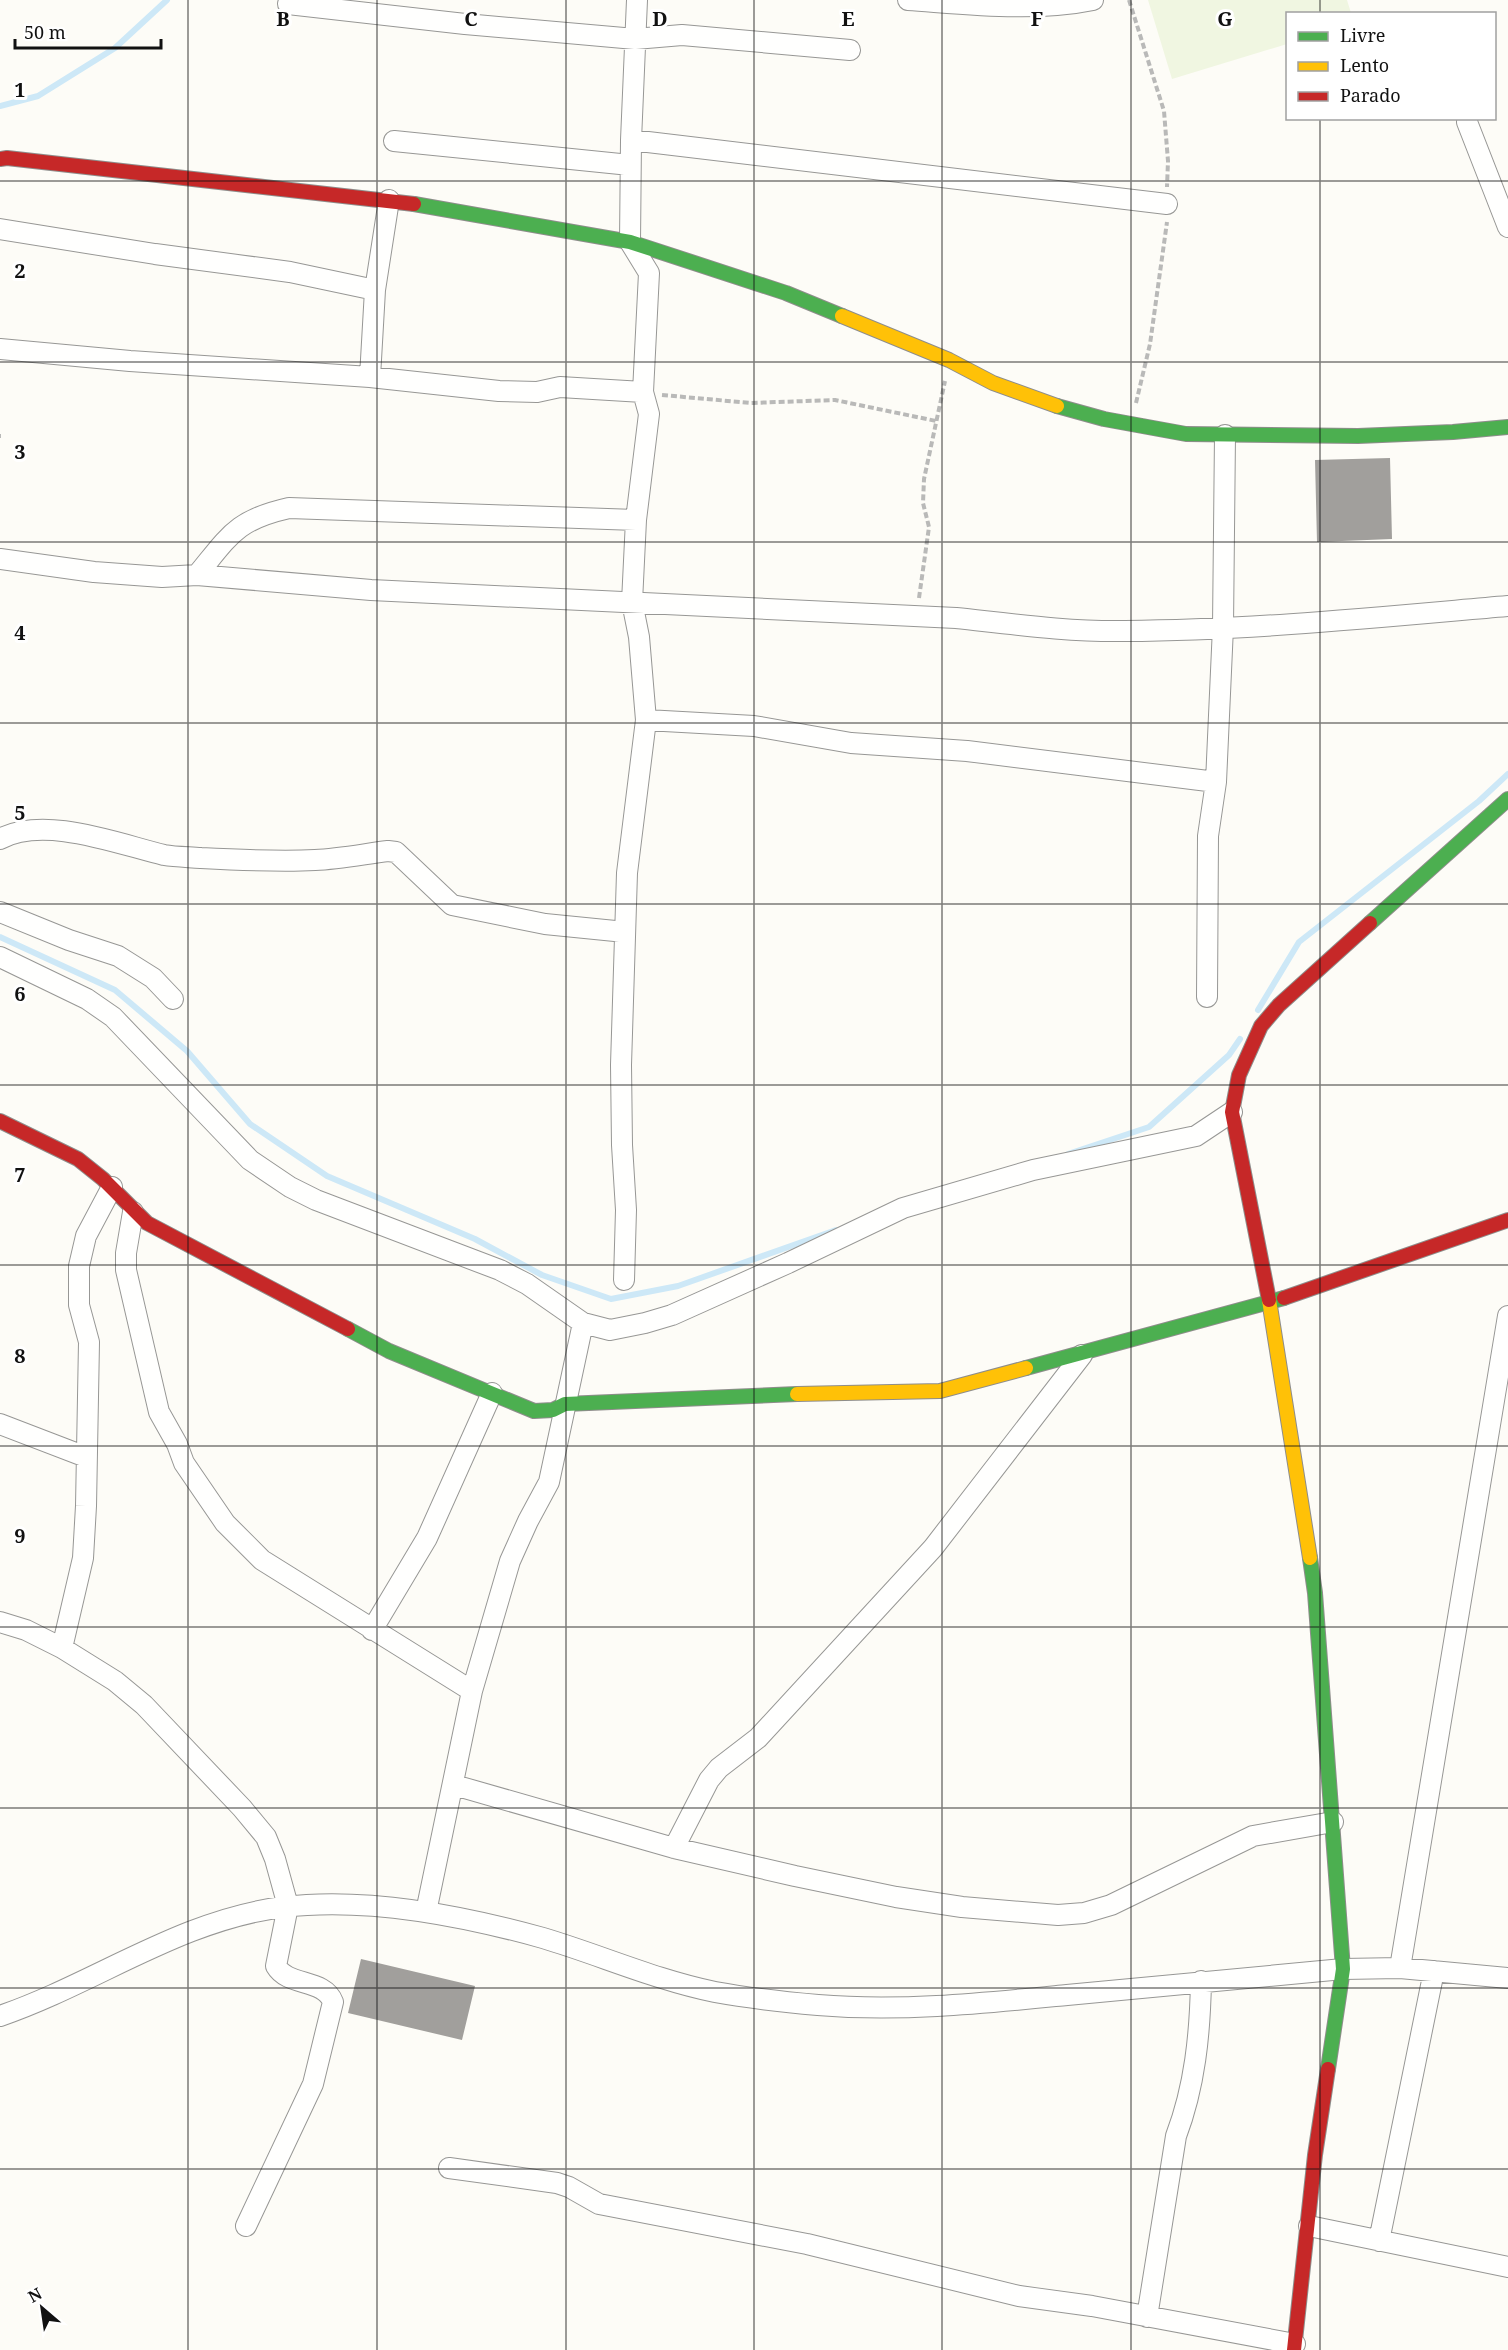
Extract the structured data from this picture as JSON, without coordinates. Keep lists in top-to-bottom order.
{
  "legend": ["Livre", "Lento", "Parado"],
  "scale_bar": "50 m",
  "north": "top left",
  "grid": {
    "columns": [
      "B",
      "C",
      "D",
      "E",
      "F",
      "G"
    ],
    "rows": [
      "1",
      "2",
      "3",
      "4",
      "5",
      "6",
      "7",
      "8",
      "9"
    ]
  }
}
